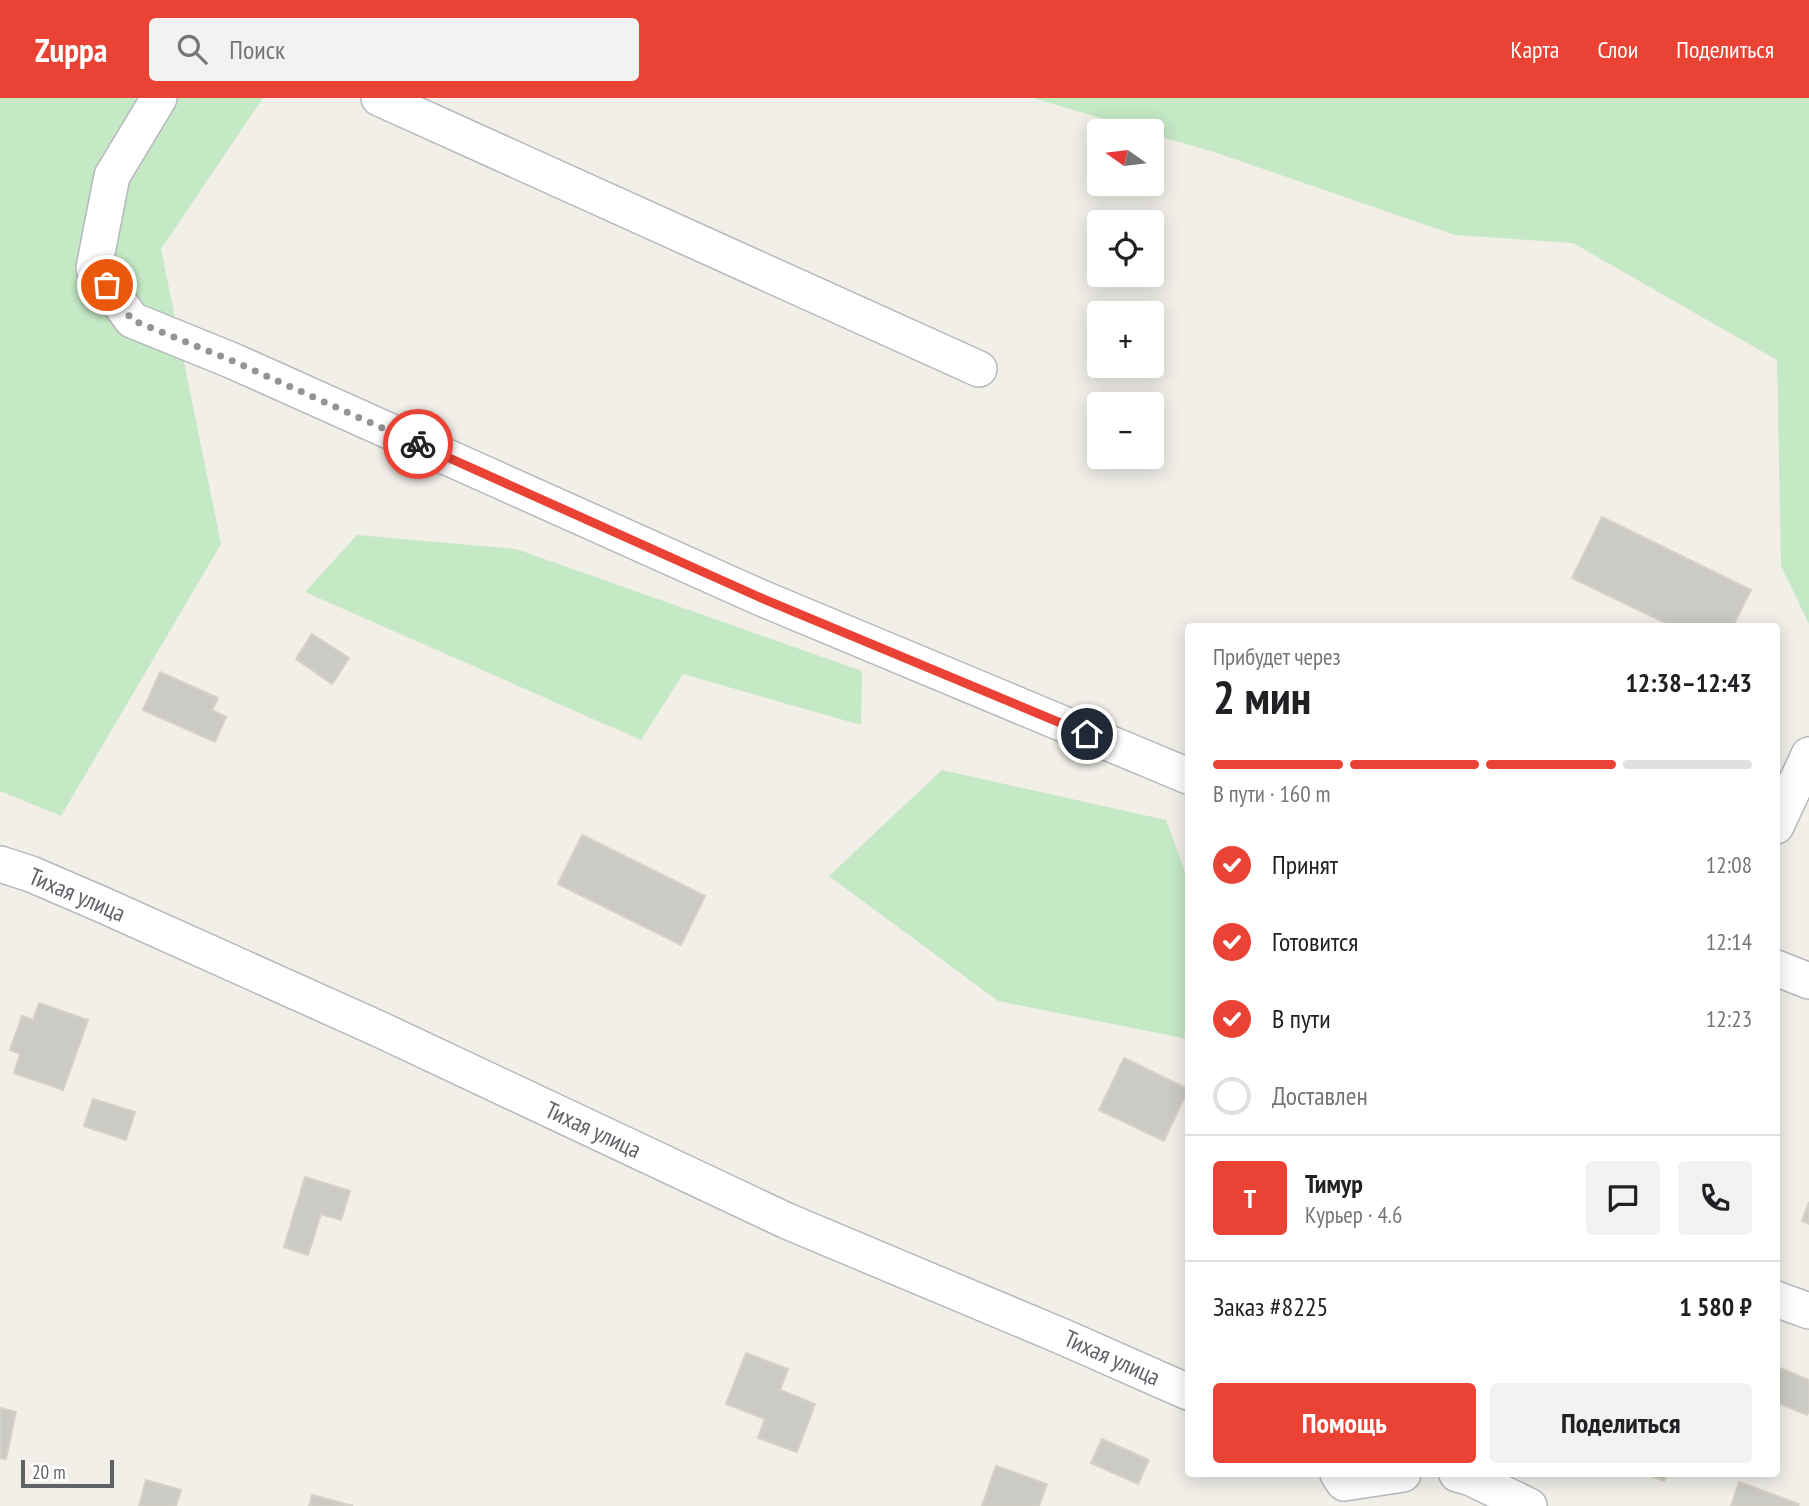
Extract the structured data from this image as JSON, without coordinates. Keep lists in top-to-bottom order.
{
  "streets": {
    "street": ["Тихая улица"]
  },
  "scale_bar": "20 m",
  "north": "left",
  "page": {
    "header": "Zuppa",
    "search": "Поиск",
    "nav": ["Карта", "Слои", "Поделиться"],
    "map_buttons": ["+", "−"],
    "heading": ["2 мин", "Прибудет через", "12:38–12:43"],
    "panel": [
      "Тимур",
      "Курьер · 4.6",
      "Заказ #8225",
      "1 580 ₽"
    ],
    "bar": "В пути · 160 m",
    "list": [
      ["Принят", "12:08"],
      ["Готовится", "12:14"],
      ["В пути", "12:23"],
      "Доставлен"
    ],
    "round": "Т",
    "buttons": ["Помощь", "Поделиться"],
    "scale": "20 m"
  }
}
